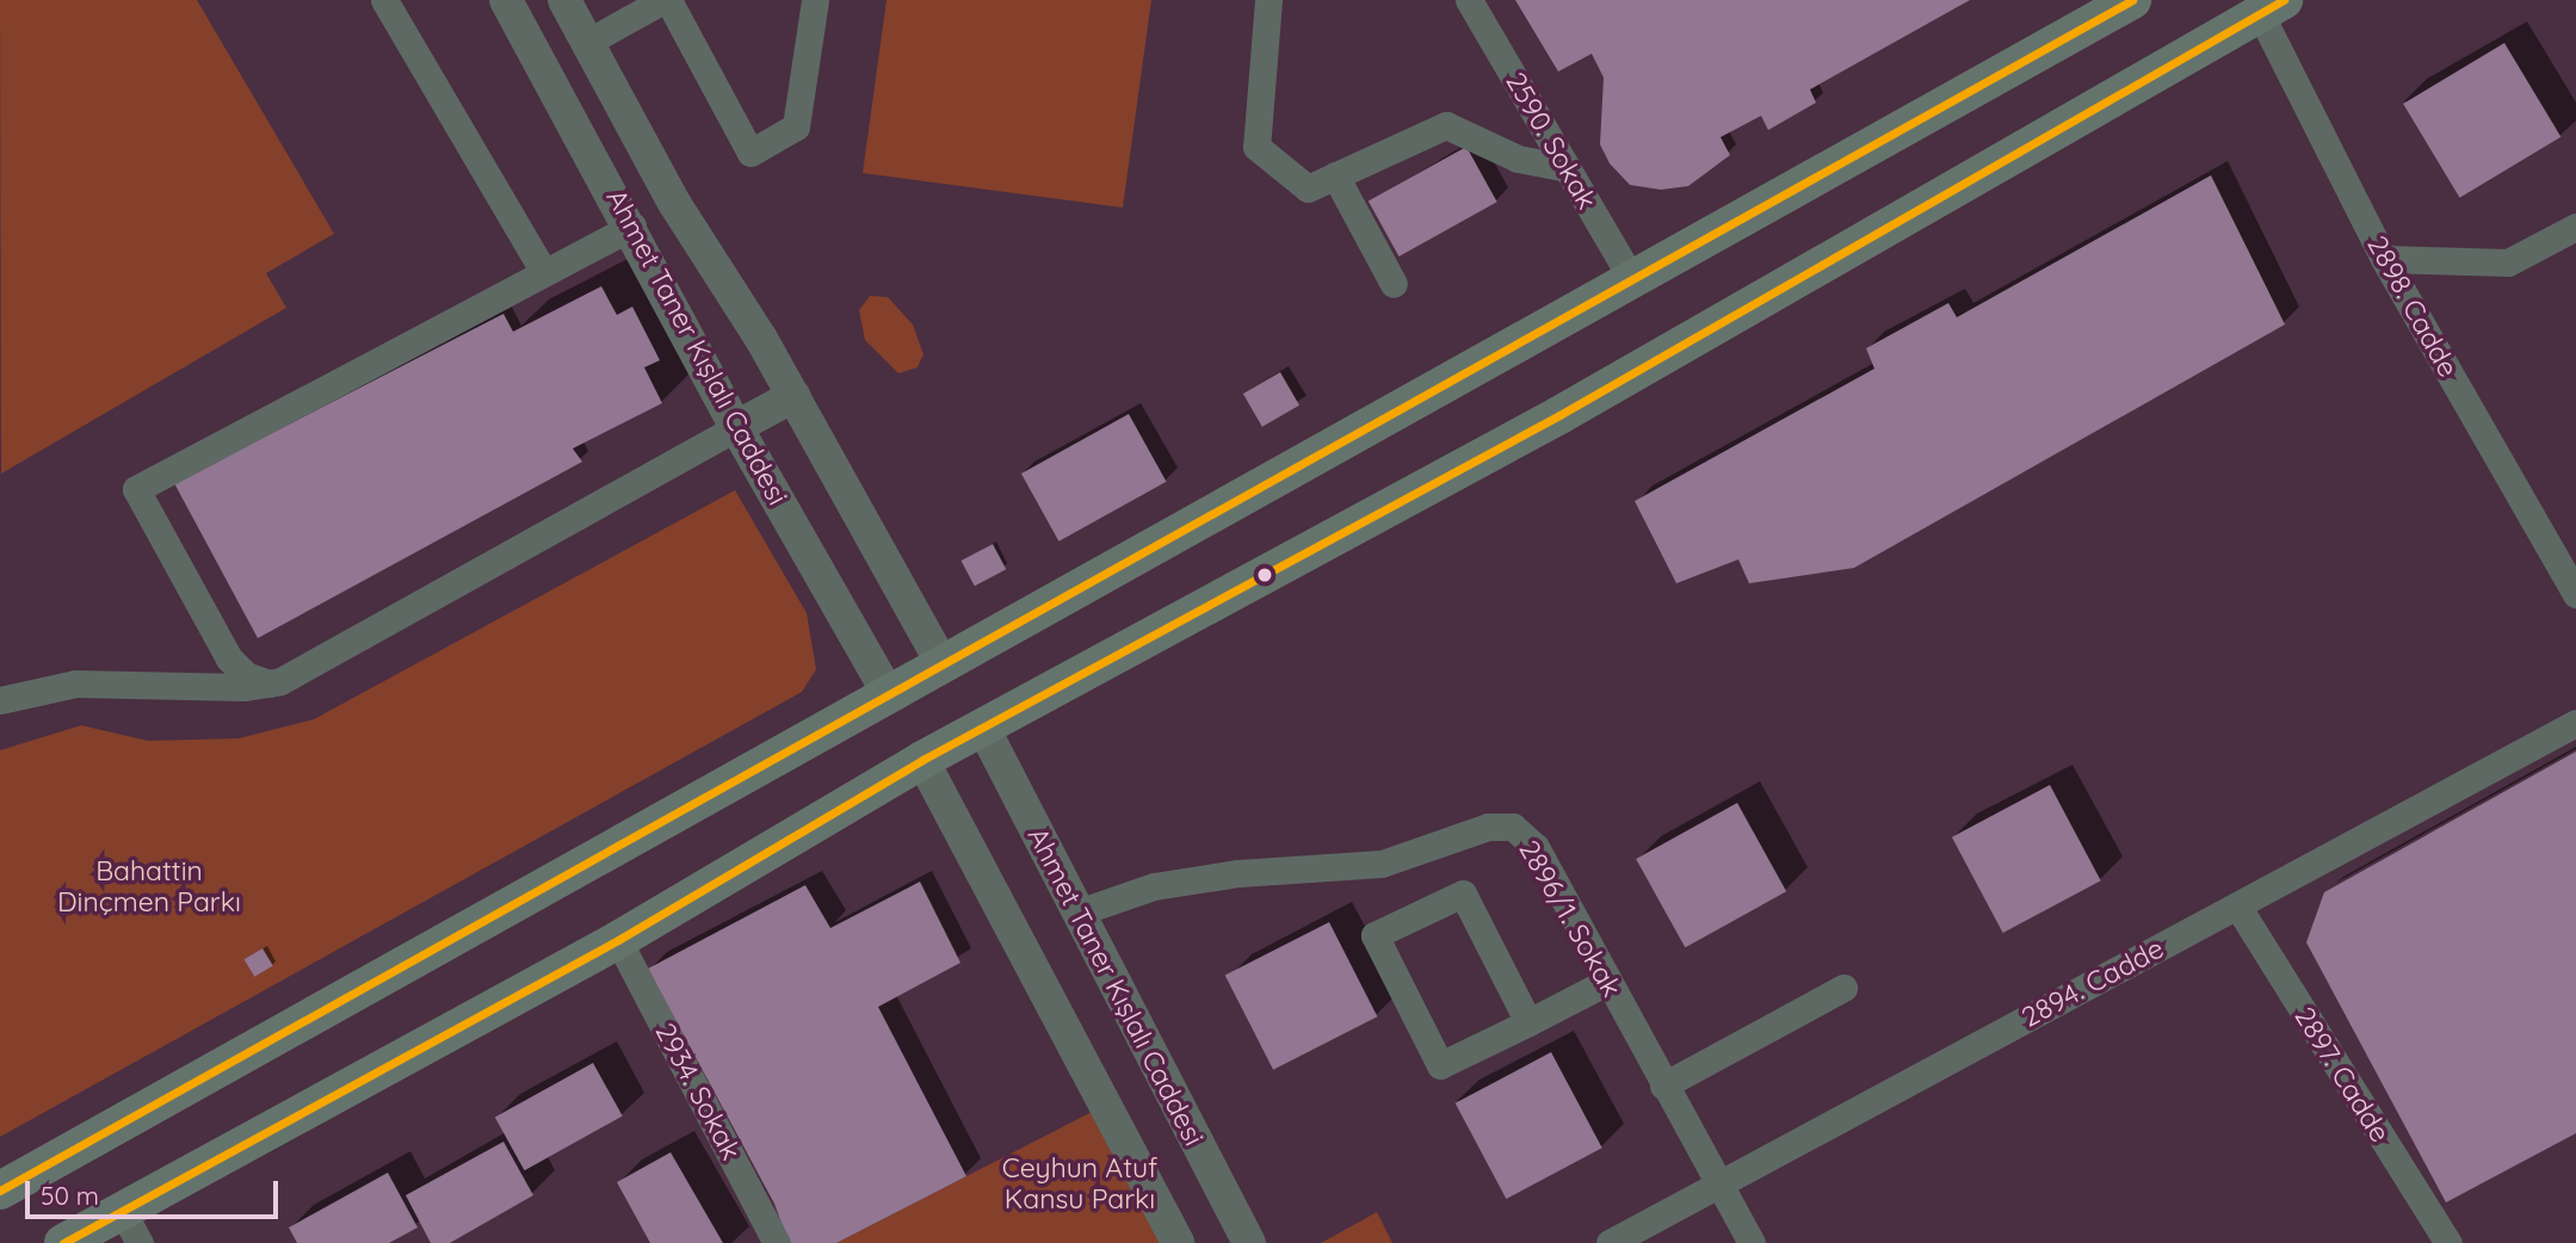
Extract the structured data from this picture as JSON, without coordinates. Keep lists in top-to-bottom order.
{
  "streets": {
    "street": [
      "2590. Sokak",
      "2898. Cadde",
      "Ahmet Taner Kışlalı Caddesi",
      "2896/1. Sokak",
      "2894. Cadde",
      "2897. Cadde",
      "2934. Sokak"
    ]
  },
  "crossings": [
    ["Ahmet Taner Kışlalı Caddesi", "2896/1. Sokak"],
    ["2896/1. Sokak", "2894. Cadde"],
    ["2894. Cadde", "2897. Cadde"]
  ],
  "parks": ["Bahattin Dinçmen Parkı", "Ceyhun Atuf Kansu Parkı"],
  "scale_bar": "50 m"
}
